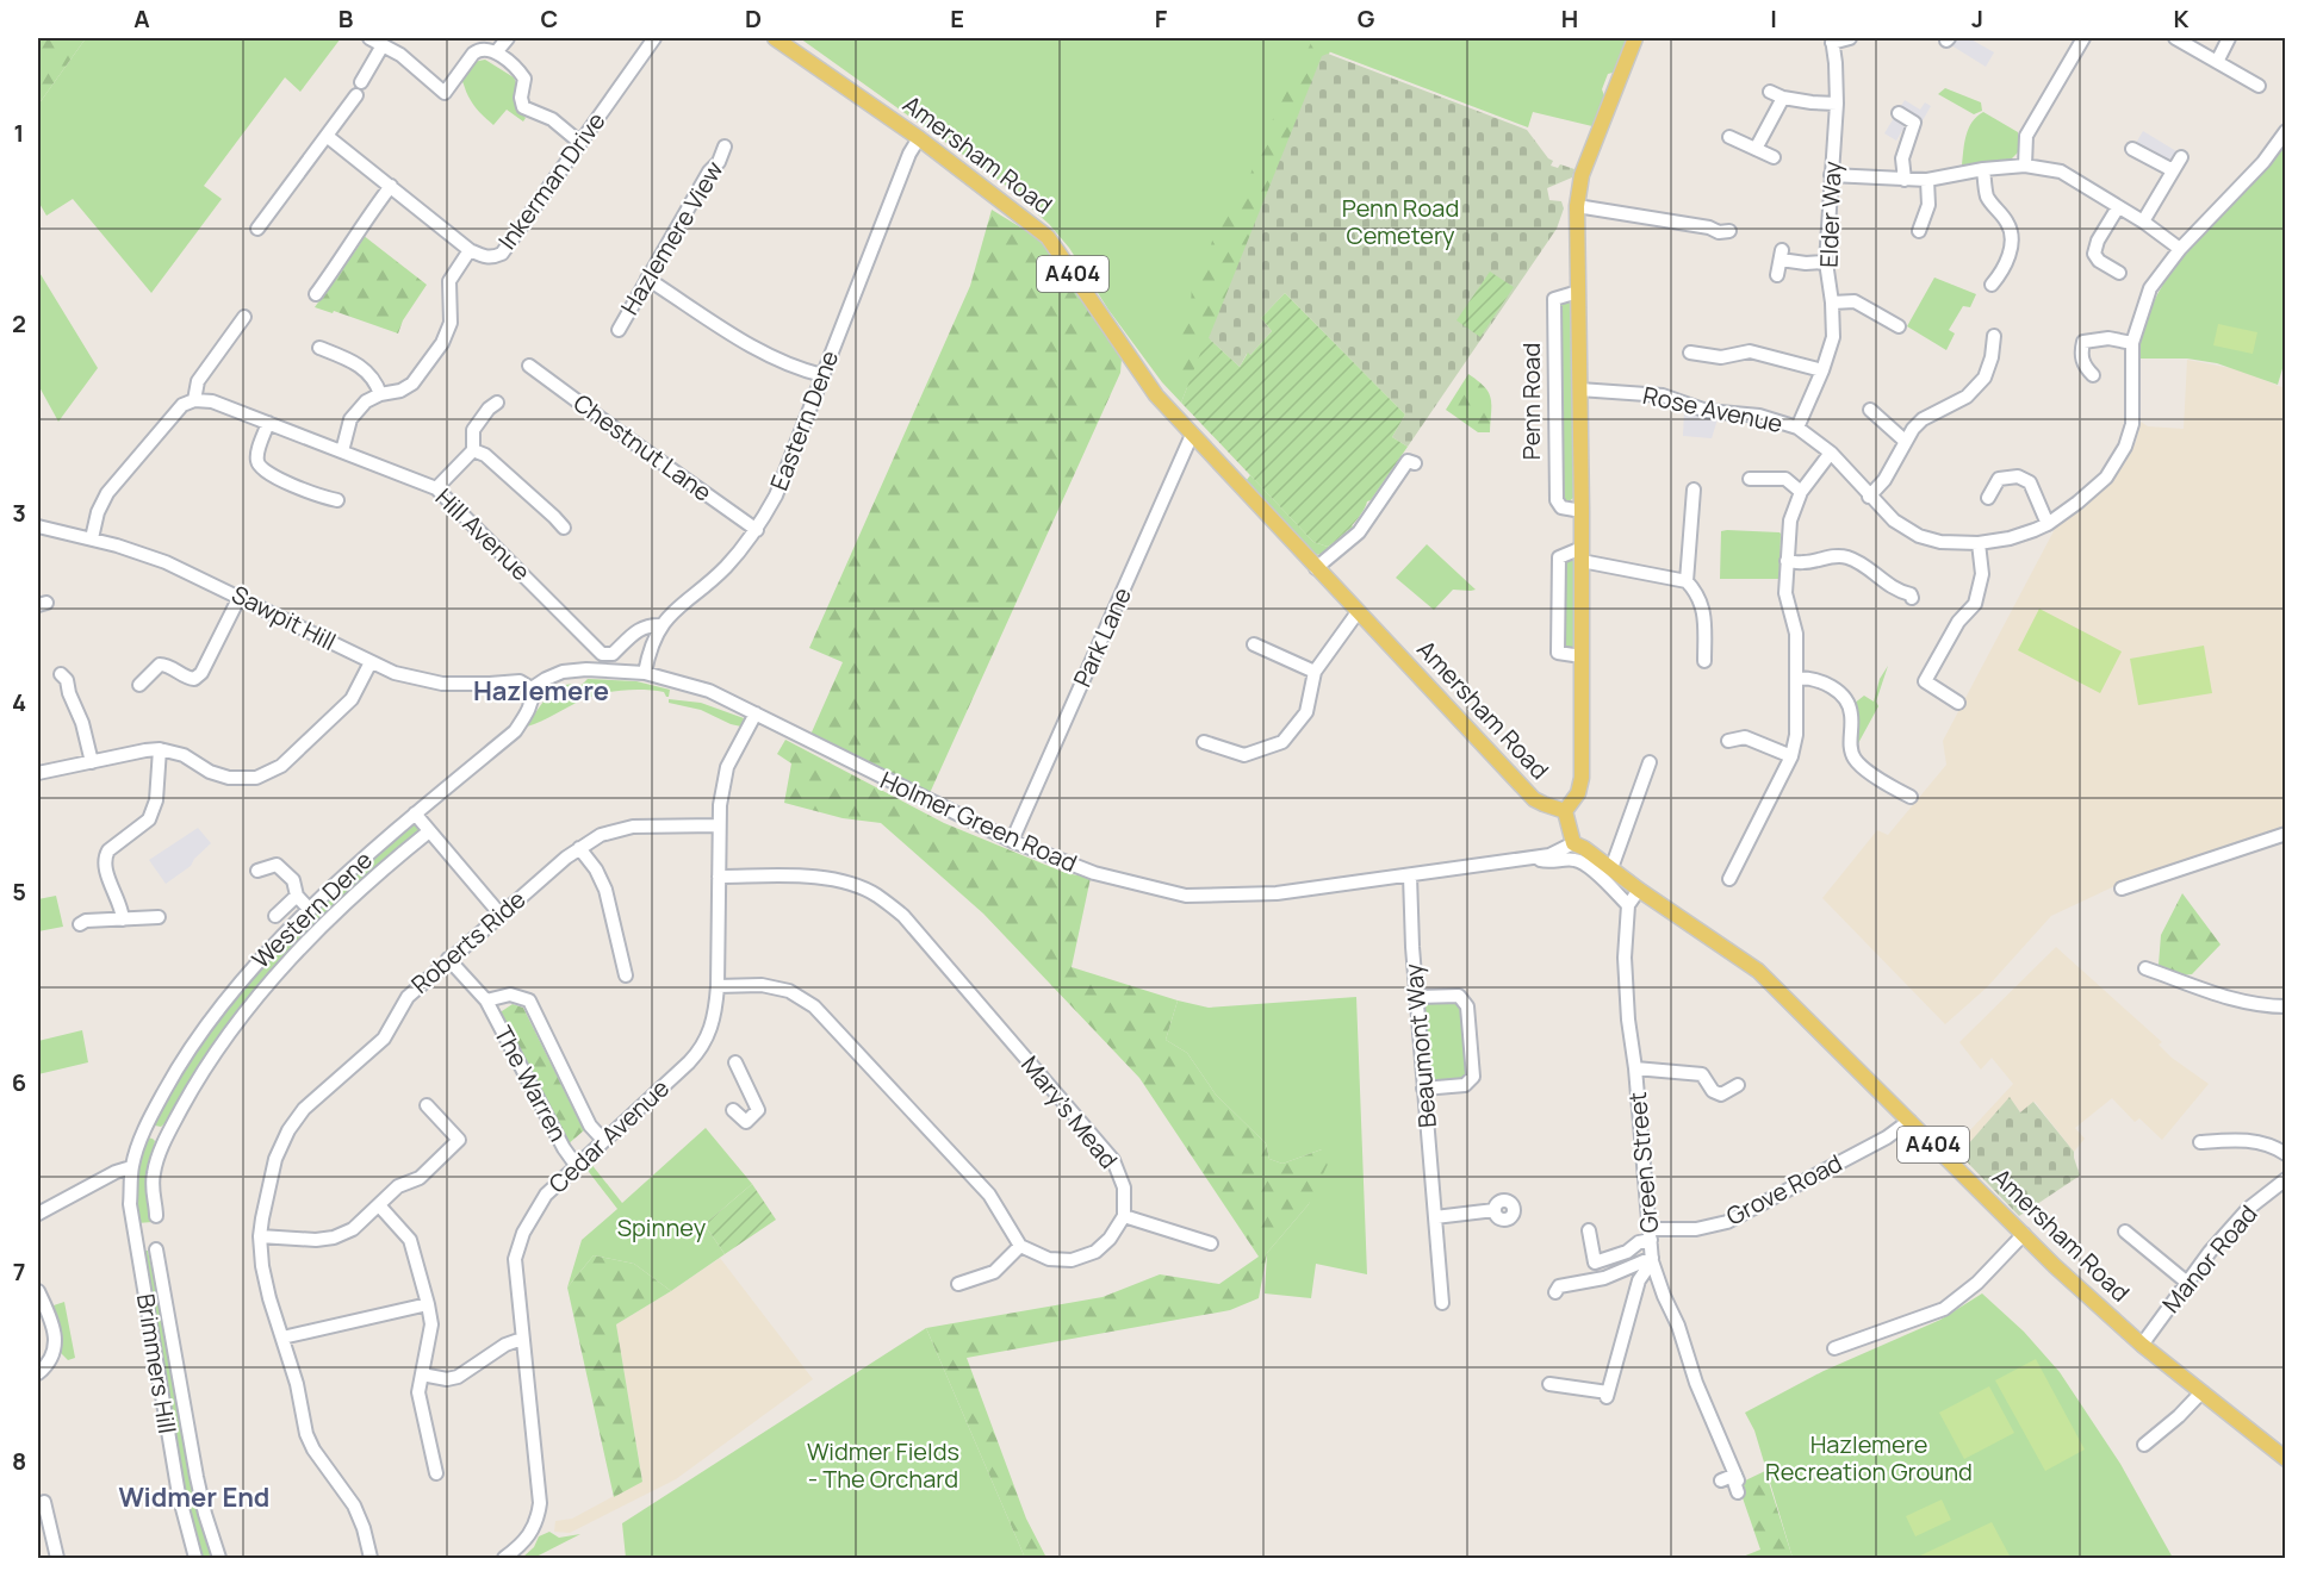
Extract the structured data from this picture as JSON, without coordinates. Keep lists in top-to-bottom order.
{
  "streets": {
    "main road": ["Amersham Road", "A404", "Penn Road"],
    "street": [
      "Inkerman Drive",
      "Elder Way",
      "Hazlemere View",
      "Rose Avenue",
      "Eastern Dene",
      "Chestnut Lane",
      "Hill Avenue",
      "Sawpit Hill",
      "Park Lane",
      "Holmer Green Road",
      "Western Dene",
      "Roberts Ride",
      "Beaumont Way",
      "The Warren",
      "Mary's Mead",
      "Cedar Avenue",
      "Green Street",
      "Grove Road",
      "Manor Road",
      "Brimmers Hill"
    ]
  },
  "crossings": [
    ["Amersham Road", "Penn Road"],
    ["Amersham Road", "Eastern Dene"],
    ["Amersham Road", "Park Lane"],
    ["Amersham Road", "Holmer Green Road"],
    ["Amersham Road", "Grove Road"],
    ["Amersham Road", "Manor Road"],
    ["Elder Way", "Rose Avenue"],
    ["Penn Road", "Rose Avenue"],
    ["Eastern Dene", "Chestnut Lane"],
    ["Eastern Dene", "Hill Avenue"],
    ["Eastern Dene", "Holmer Green Road"],
    ["Sawpit Hill", "Holmer Green Road"],
    ["Sawpit Hill", "Western Dene"],
    ["Park Lane", "Holmer Green Road"],
    ["Holmer Green Road", "Western Dene"],
    ["Holmer Green Road", "Beaumont Way"],
    ["Holmer Green Road", "Cedar Avenue"],
    ["Western Dene", "Brimmers Hill"],
    ["Roberts Ride", "The Warren"],
    ["Roberts Ride", "Cedar Avenue"],
    ["The Warren", "Cedar Avenue"],
    ["Mary's Mead", "Cedar Avenue"],
    ["Green Street", "Grove Road"]
  ],
  "districts": ["Hazlemere", "Widmer End"],
  "parks": [
    "Penn Road Cemetery",
    "Spinney",
    "Hazlemere Recreation Ground",
    "Widmer Fields - The Orchard"
  ],
  "grid": {
    "columns": [
      "A",
      "B",
      "C",
      "D",
      "E",
      "F",
      "G",
      "H",
      "I",
      "J",
      "K"
    ],
    "rows": [
      "1",
      "2",
      "3",
      "4",
      "5",
      "6",
      "7",
      "8"
    ]
  }
}
